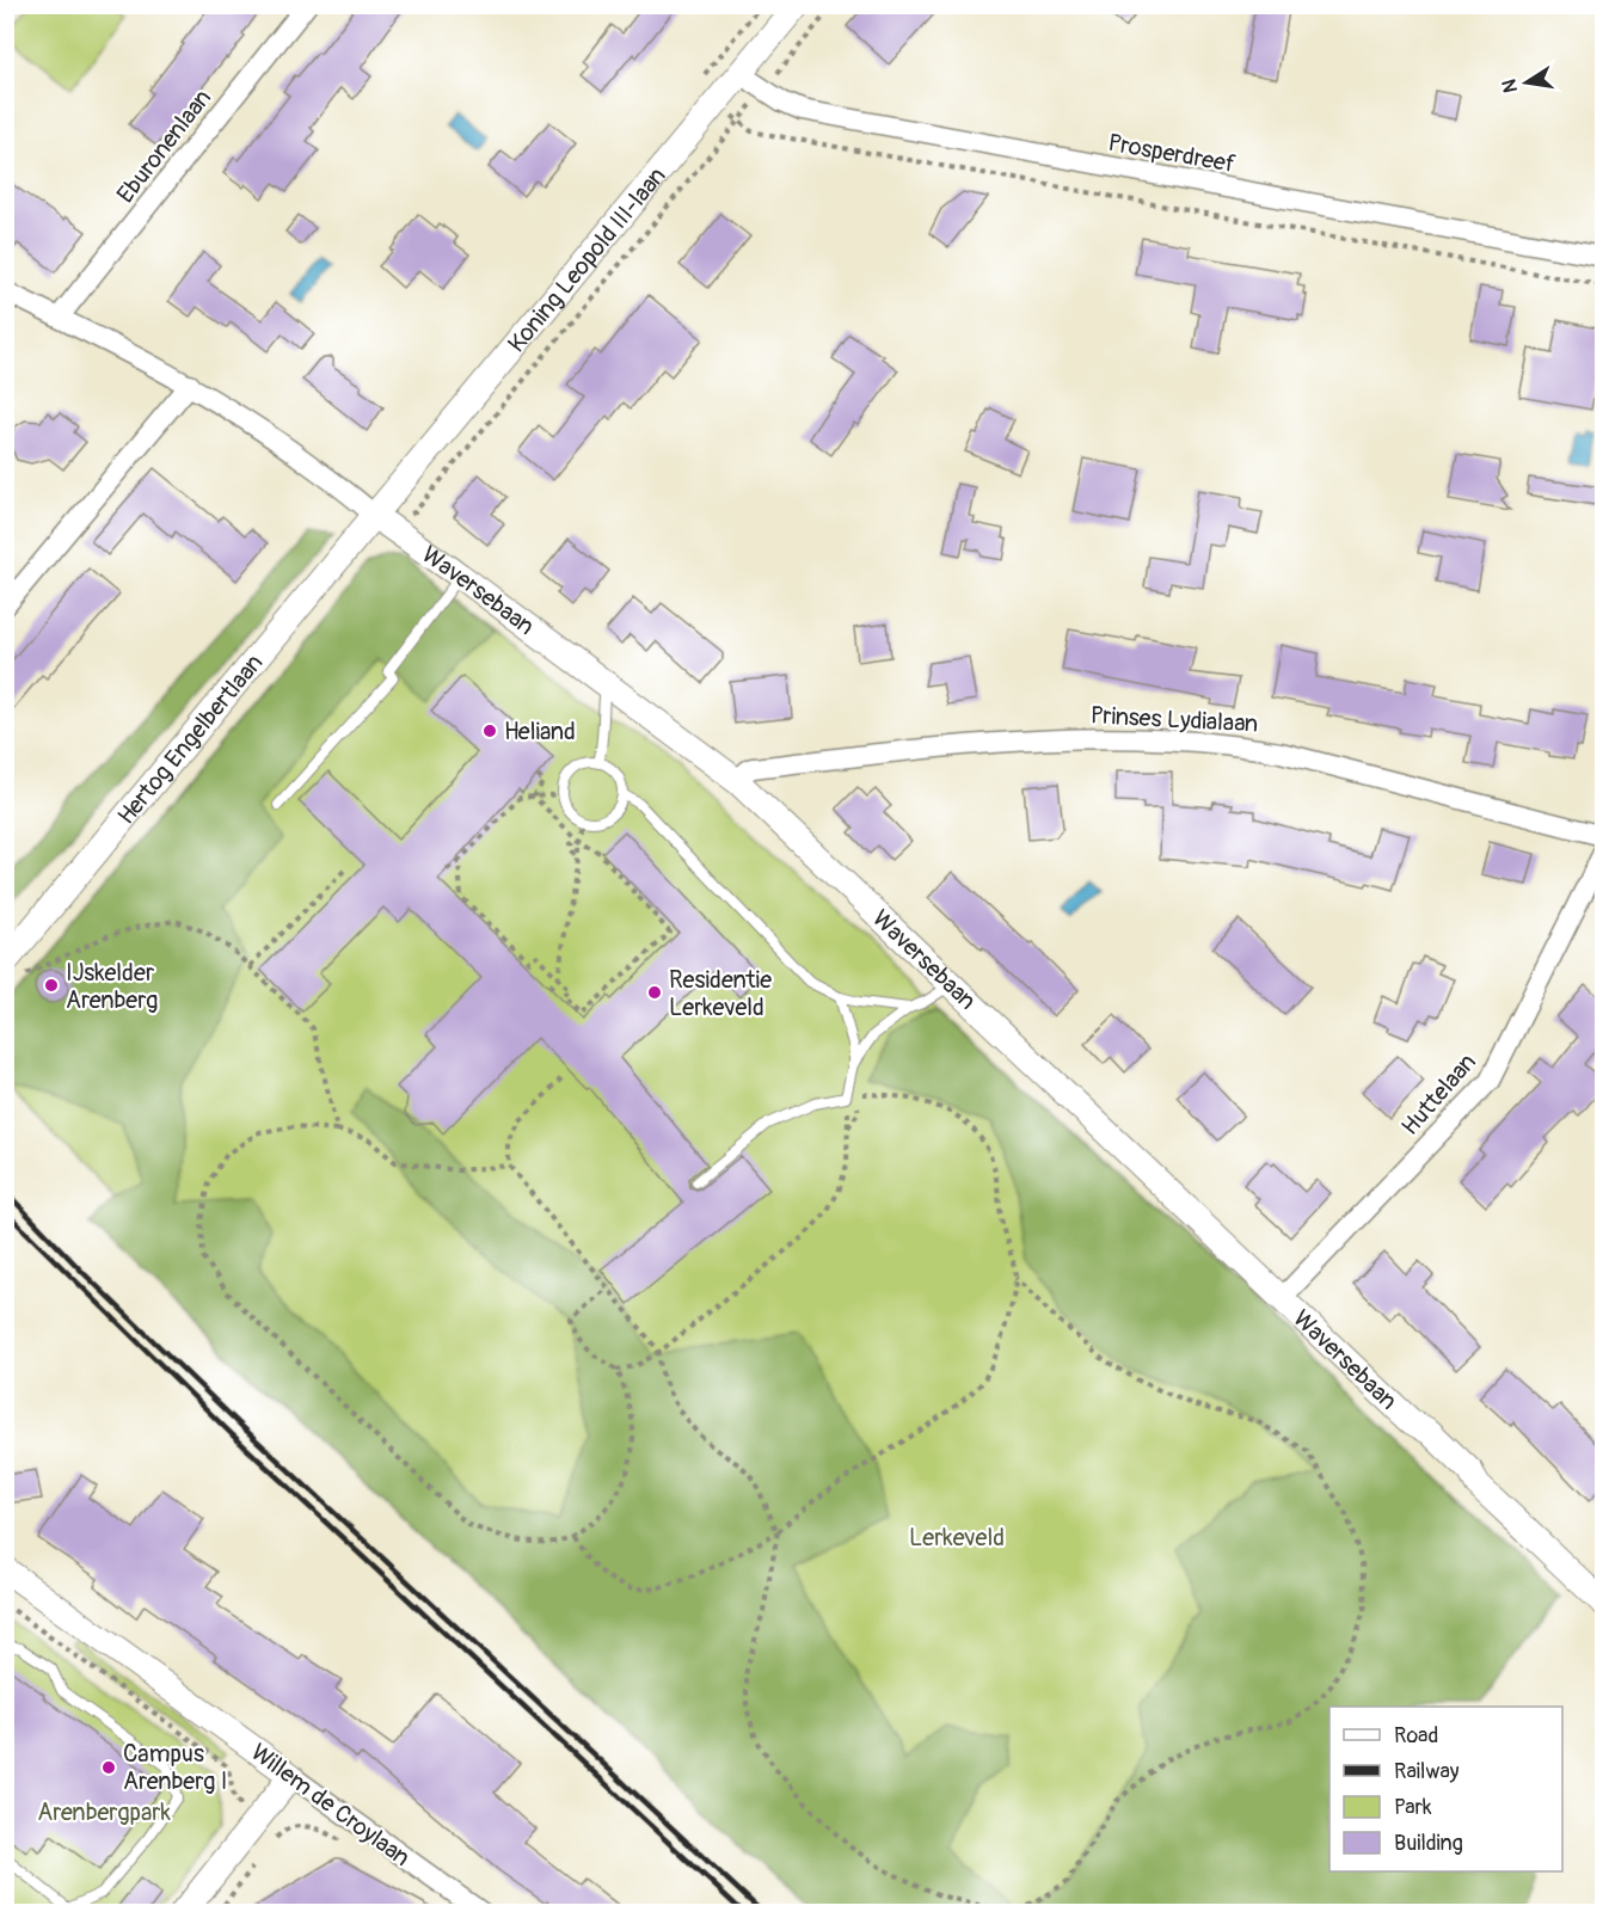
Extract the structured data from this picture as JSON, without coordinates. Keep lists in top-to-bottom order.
{
  "streets": {
    "street": [
      "Eburonenlaan",
      "Prosperdreef",
      "Koning Leopold III-laan",
      "Waversebaan",
      "Prinses Lydialaan",
      "Hertog Engelbertlaan",
      "Huttelaan",
      "Willem de Croylaan"
    ]
  },
  "crossings": [
    ["Eburonenlaan", "Waversebaan"],
    ["Prosperdreef", "Koning Leopold III-laan"],
    ["Koning Leopold III-laan", "Waversebaan"],
    ["Koning Leopold III-laan", "Hertog Engelbertlaan"],
    ["Waversebaan", "Prinses Lydialaan"],
    ["Waversebaan", "Hertog Engelbertlaan"],
    ["Waversebaan", "Huttelaan"]
  ],
  "parks": ["Lerkeveld", "Arenbergpark"],
  "places": [
    "Heliand",
    "IJskelder Arenberg",
    "Residentie Lerkeveld",
    "Campus Arenberg I"
  ],
  "legend": [
    "Road",
    "Railway",
    "Park",
    "Building"
  ],
  "north": "left"
}
